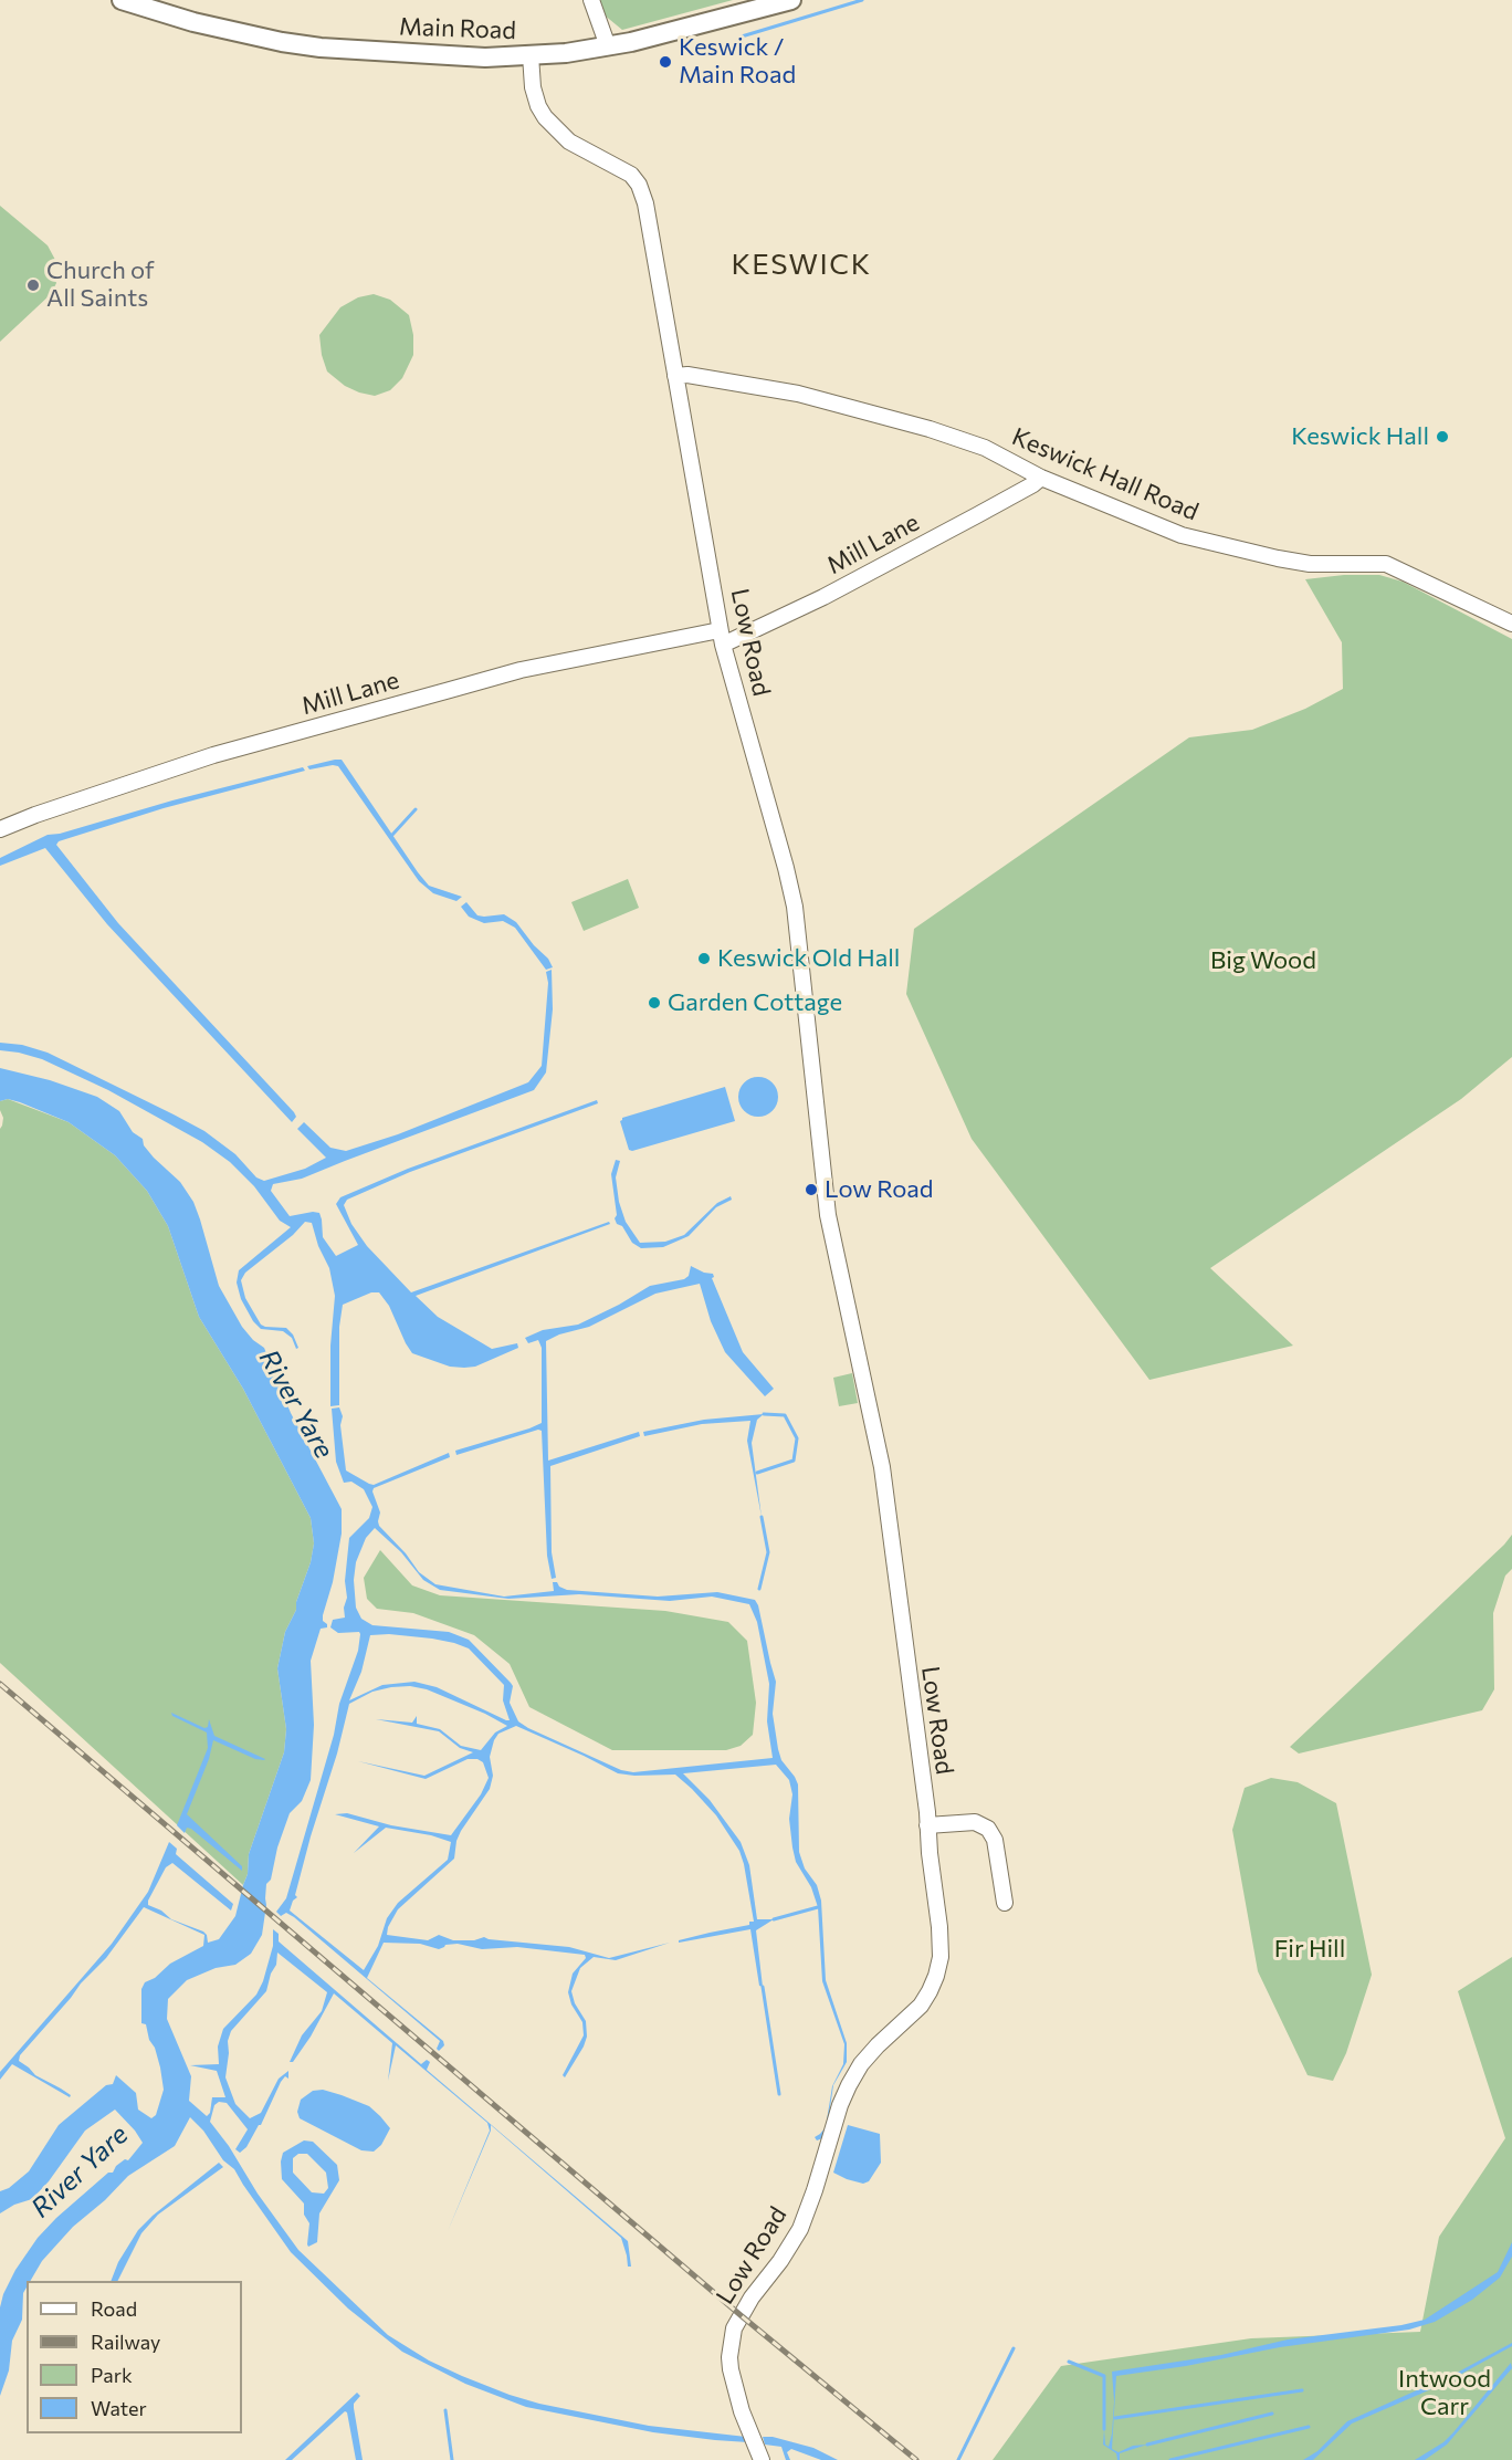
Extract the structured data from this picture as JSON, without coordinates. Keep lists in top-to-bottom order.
{
  "streets": {
    "main road": ["Main Road"],
    "street": ["Keswick Hall Road", "Mill Lane", "Low Road"]
  },
  "crossings": [
    ["Main Road", "Low Road"],
    ["Keswick Hall Road", "Mill Lane"],
    ["Keswick Hall Road", "Low Road"],
    ["Mill Lane", "Low Road"]
  ],
  "districts": ["KESWICK"],
  "water": ["River Yare"],
  "parks": ["Big Wood", "Fir Hill", "Intwood Carr"],
  "places": [
    "Keswick / Main Road",
    "Church of All Saints",
    "Keswick Hall",
    "Keswick Old Hall",
    "Garden Cottage",
    "Low Road"
  ],
  "legend": [
    "Road",
    "Railway",
    "Park",
    "Water"
  ]
}
